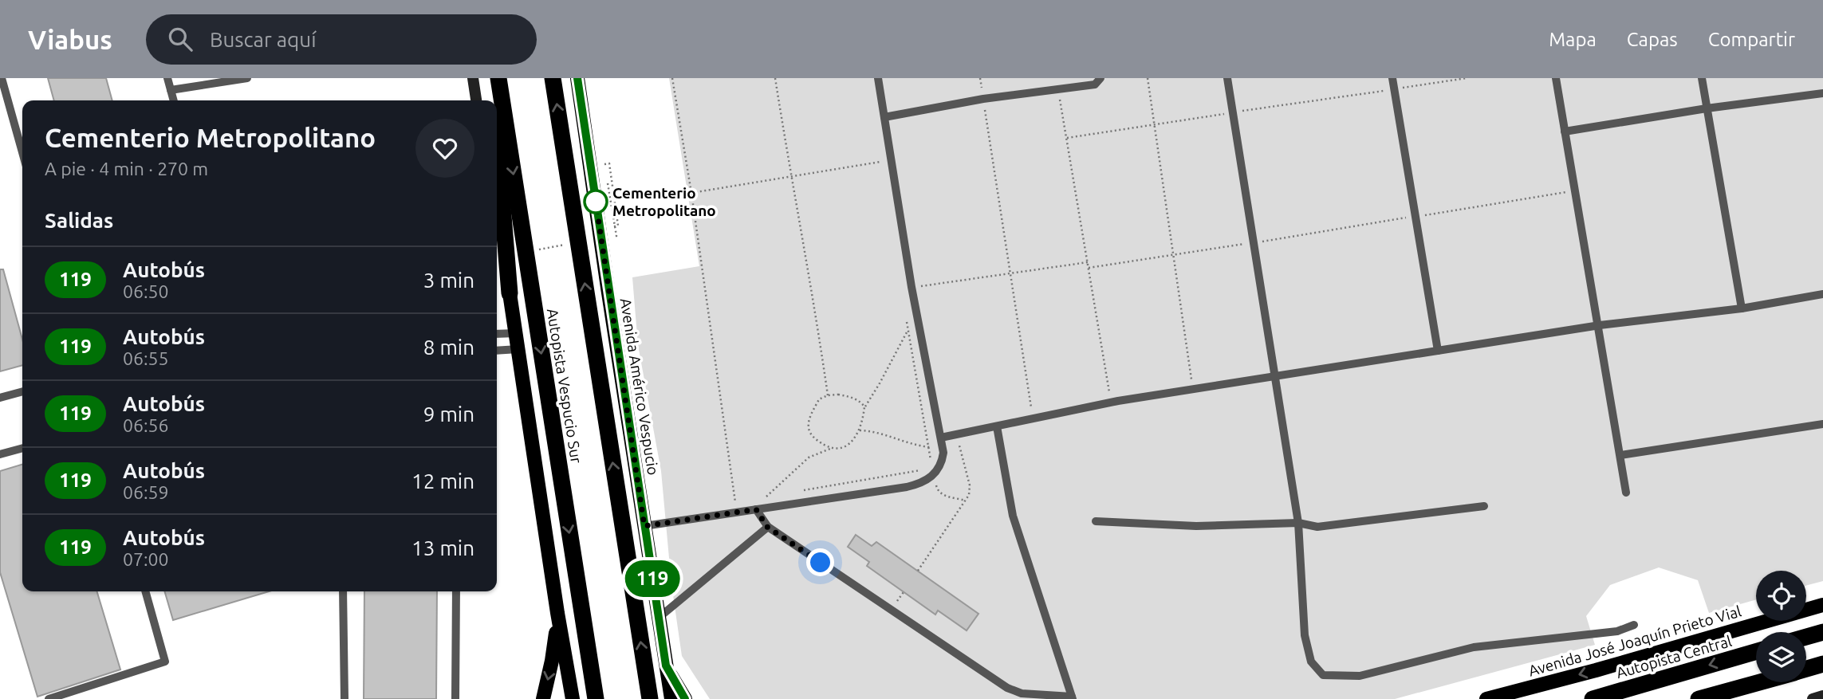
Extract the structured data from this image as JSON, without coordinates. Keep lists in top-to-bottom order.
{
  "streets": {
    "highway": ["Autopista Vespucio Sur", "Autopista Central"],
    "main road": ["Avenida Américo Vespucio", "Avenida José Joaquín Prieto Vial"]
  },
  "one_way": ["Avenida José Joaquín Prieto Vial"],
  "places": ["Cementerio Metropolitano"],
  "lines": ["bus line 119"],
  "page": {
    "header": "Viabus",
    "search": "Buscar aquí",
    "nav": ["Mapa", "Capas", "Compartir"],
    "on_map": "119",
    "heading": [
      ["Cementerio Metropolitano", "A pie · 4 min · 270 m"],
      "Salidas"
    ],
    "list": [
      {
        "mark": "119",
        "name": "Autobús",
        "note": "06:50",
        "value": "3 min"
      },
      {
        "mark": "119",
        "name": "Autobús",
        "note": "06:55",
        "value": "8 min"
      },
      {
        "mark": "119",
        "name": "Autobús",
        "note": "06:56",
        "value": "9 min"
      },
      {
        "mark": "119",
        "name": "Autobús",
        "note": "06:59",
        "value": "12 min"
      },
      {
        "mark": "119",
        "name": "Autobús",
        "note": "07:00",
        "value": "13 min"
      }
    ]
  }
}
